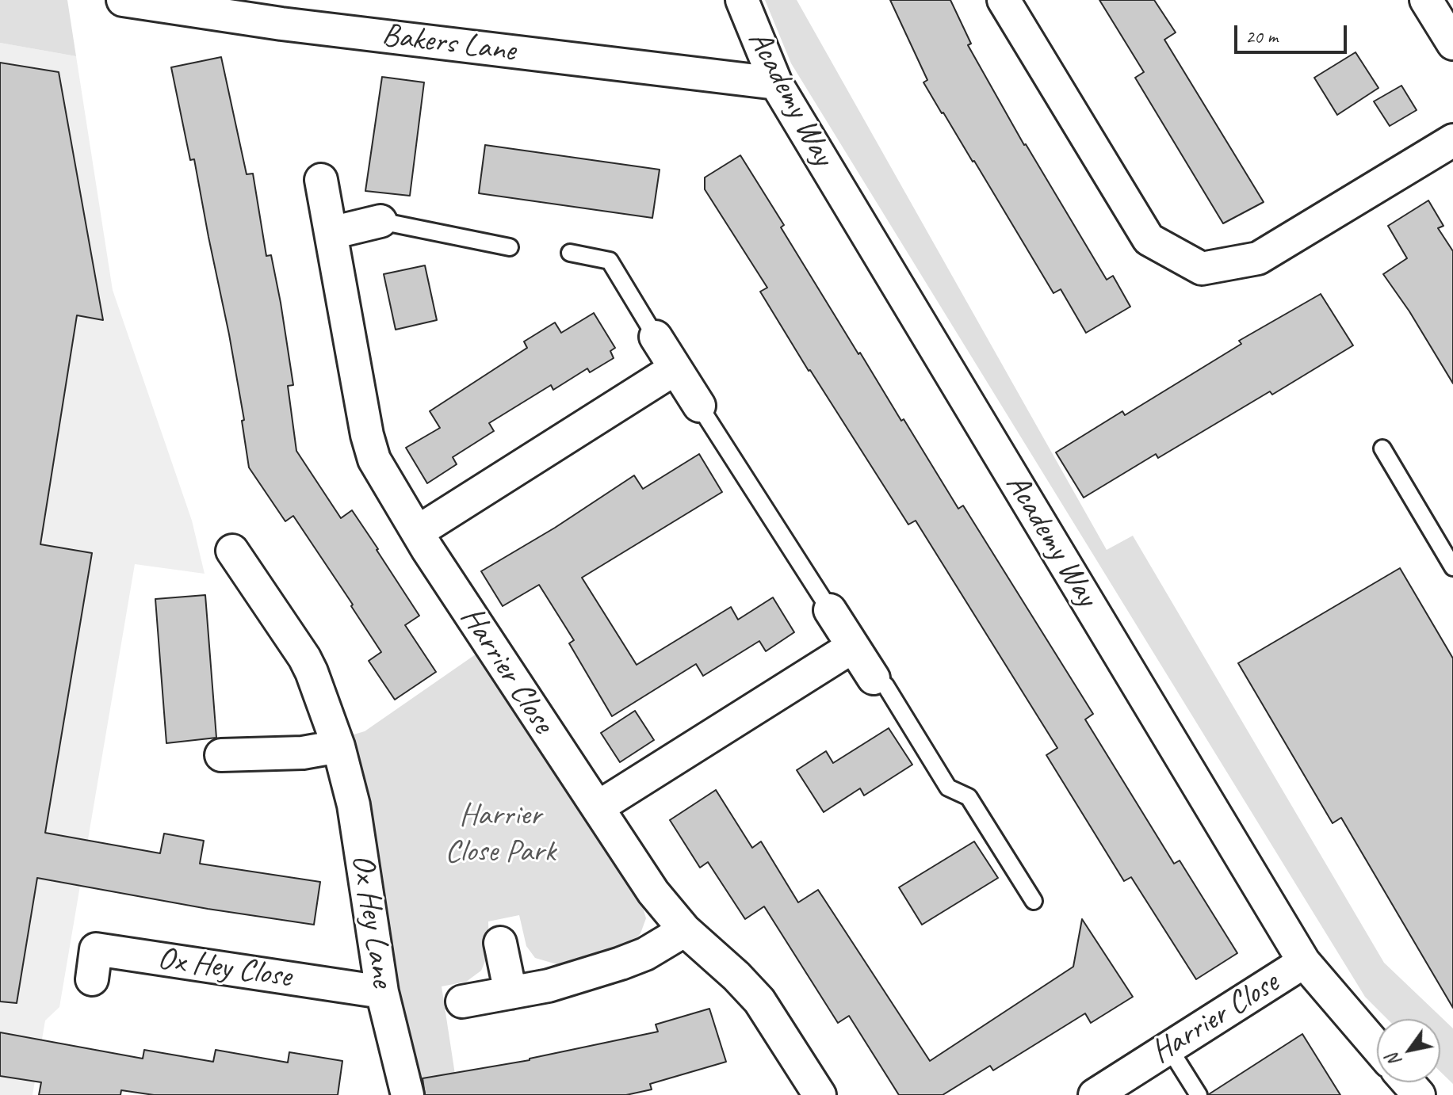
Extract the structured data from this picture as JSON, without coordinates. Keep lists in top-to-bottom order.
{
  "streets": {
    "street": [
      "Bakers Lane",
      "Academy Way",
      "Harrier Close",
      "Ox Hey Lane",
      "Ox Hey Close"
    ]
  },
  "crossings": [
    ["Bakers Lane", "Academy Way"],
    ["Academy Way", "Harrier Close"],
    ["Ox Hey Lane", "Ox Hey Close"]
  ],
  "parks": ["Harrier Close Park"],
  "scale_bar": "20 m",
  "north": "bottom left"
}
